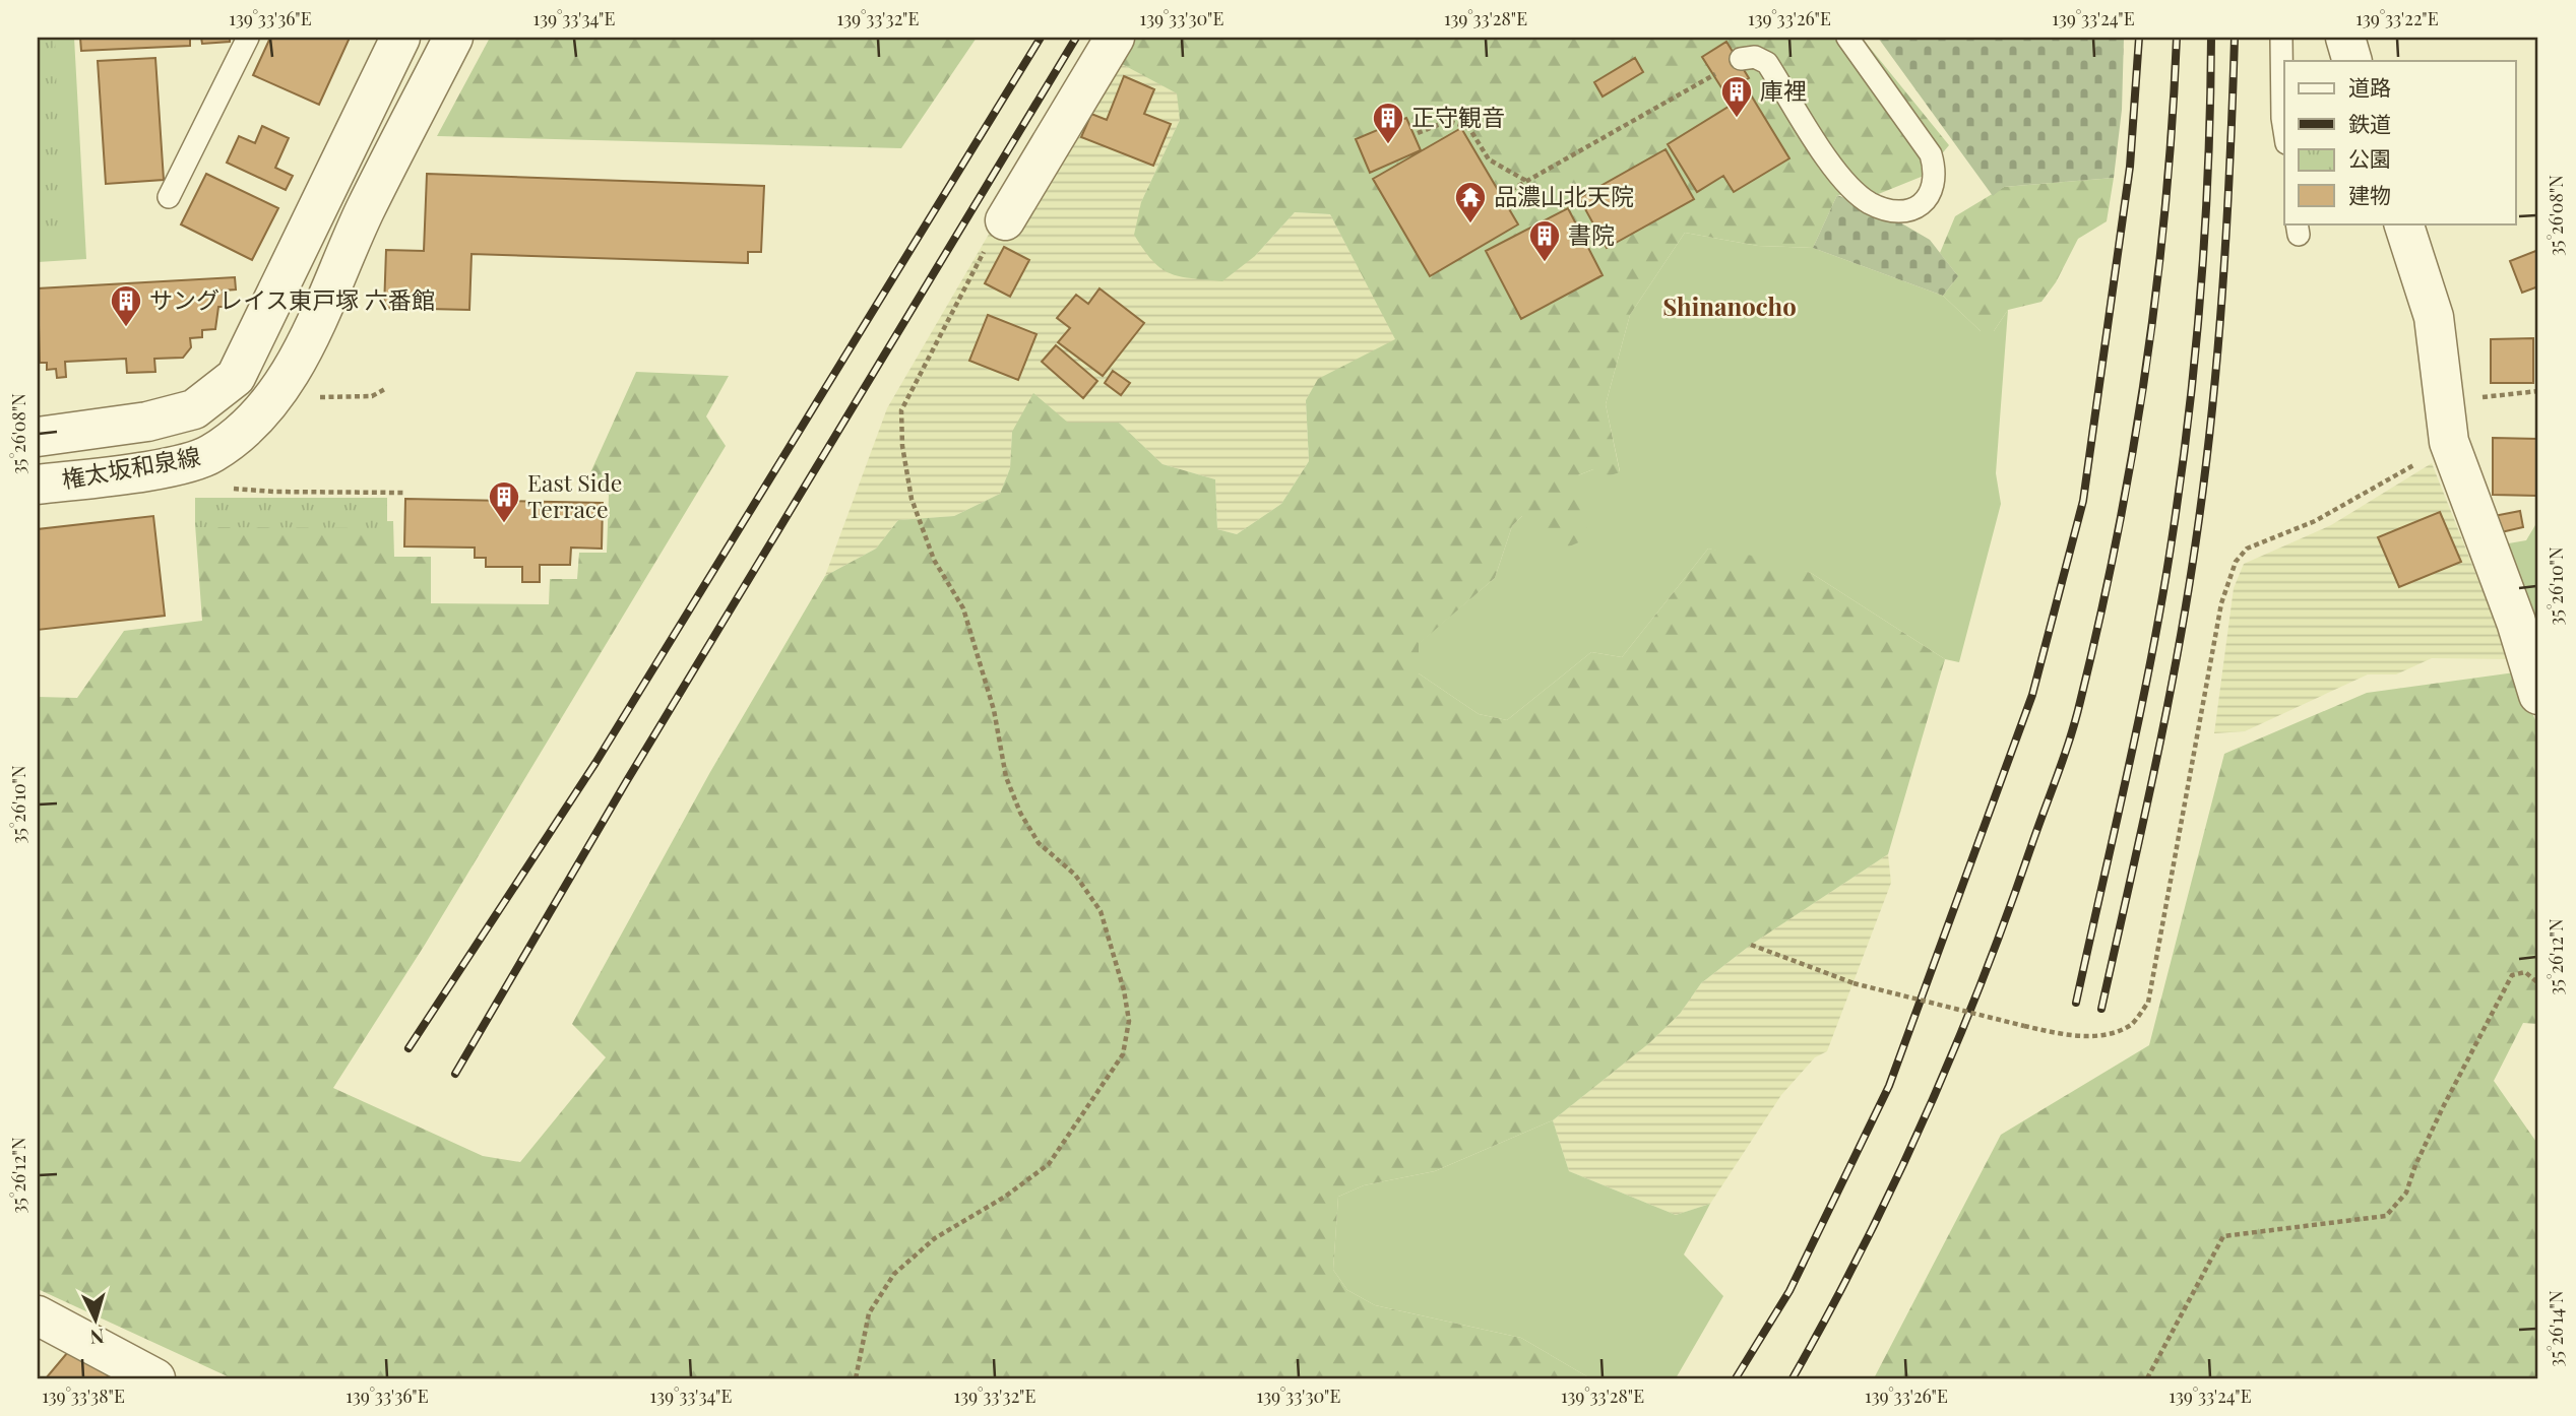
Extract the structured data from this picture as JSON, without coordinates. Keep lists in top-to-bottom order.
{
  "streets": {
    "street": ["権太坂和泉線"]
  },
  "districts": ["Shinanocho"],
  "places": {
    "building": [
      "庫裡",
      "正守観音",
      "書院",
      "サングレイス東戸塚 六番館",
      "East Side Terrace"
    ],
    "temple": ["品濃山北天院"]
  },
  "legend": [
    "道路",
    "鉄道",
    "公園",
    "建物"
  ],
  "north": "bottom",
  "coordinates": [
    "139°33'36\"E",
    "139°33'34\"E",
    "139°33'32\"E",
    "139°33'30\"E",
    "139°33'28\"E",
    "139°33'26\"E",
    "139°33'24\"E",
    "139°33'22\"E",
    "35°26'08\"N",
    "35°26'10\"N",
    "35°26'12\"N",
    "35°26'14\"N",
    "139°33'38\"E"
  ]
}
